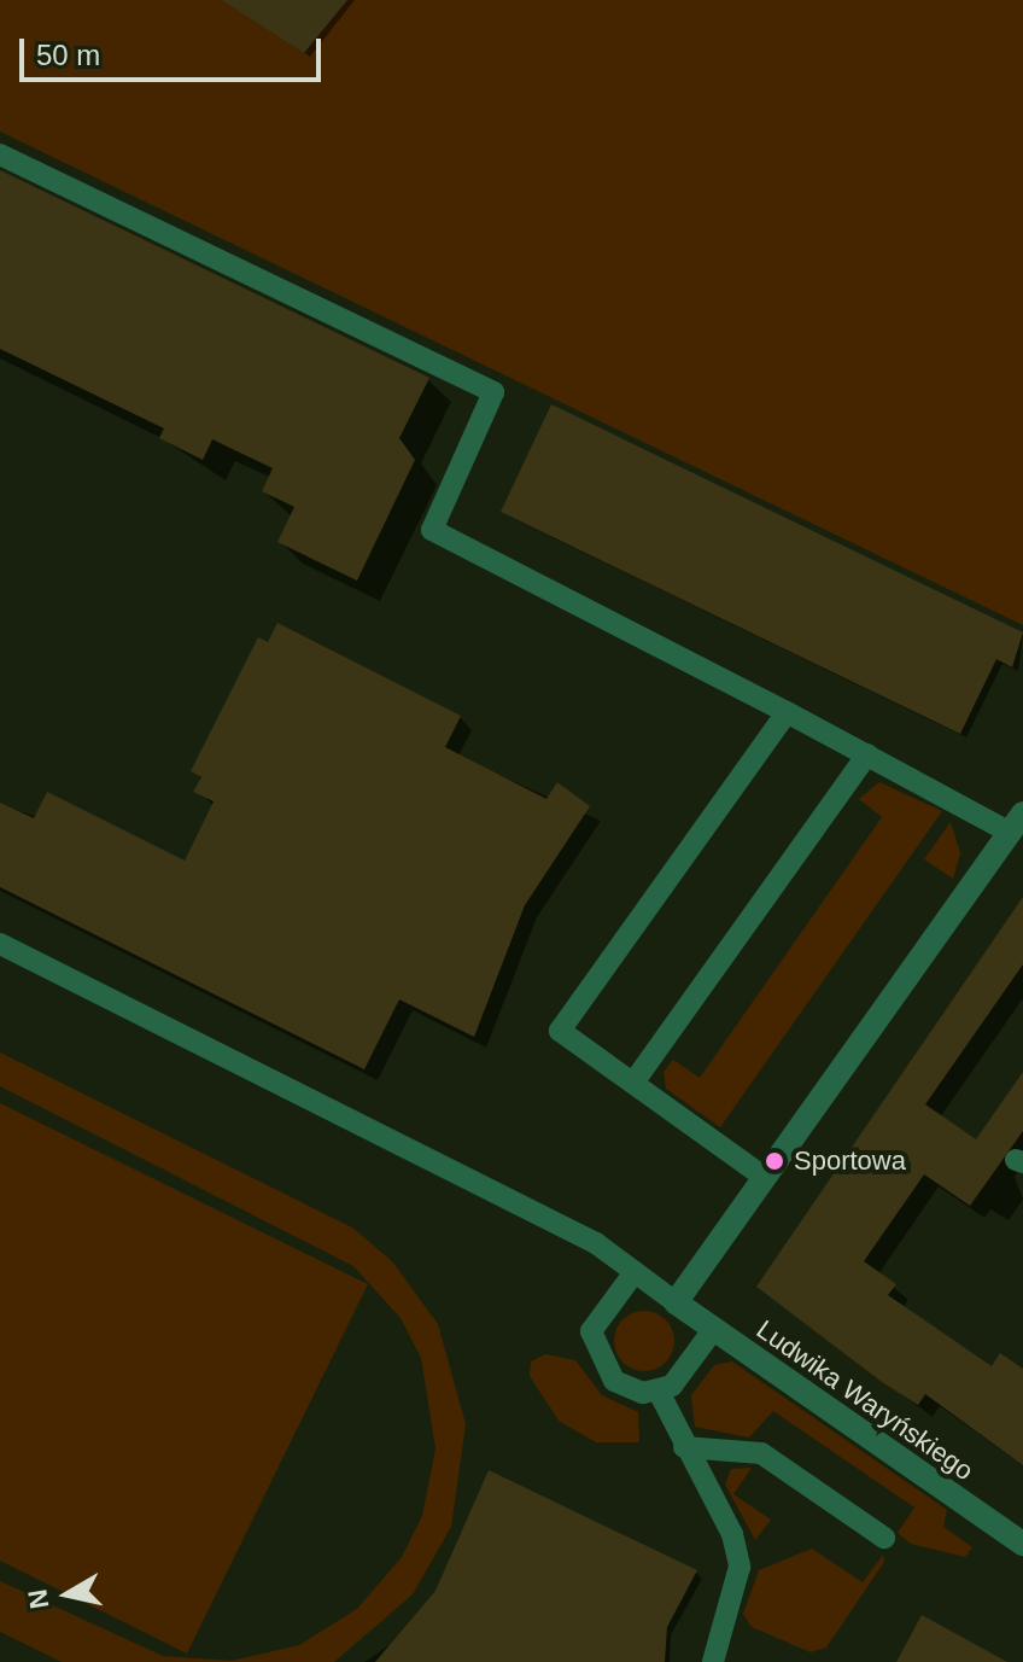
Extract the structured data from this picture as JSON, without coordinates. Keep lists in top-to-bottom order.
{
  "streets": {
    "street": ["Ludwika Waryńskiego"]
  },
  "places": ["Sportowa"],
  "scale_bar": "50 m",
  "north": "left"
}
